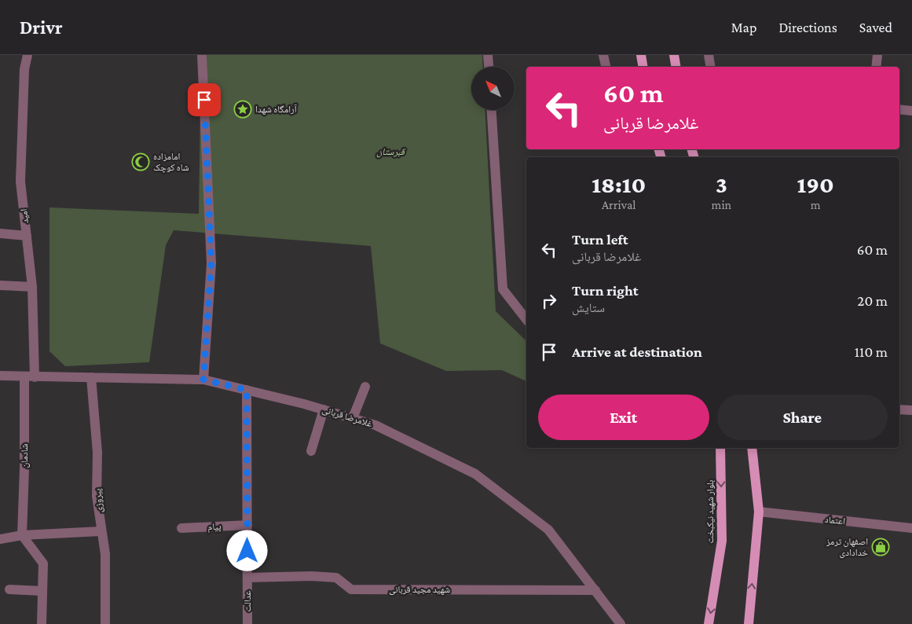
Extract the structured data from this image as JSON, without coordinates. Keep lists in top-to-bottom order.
{
  "streets": {
    "main road": ["بلوار شهید نیکبخت"],
    "street": [
      "امید",
      "غلامرضا قربانی",
      "شادمان",
      "پیروزی",
      "اعتماد",
      "پیام",
      "شهید مجید قربانی",
      "عدالت"
    ]
  },
  "crossings": [
    ["امید", "غلامرضا قربانی"],
    ["غلامرضا قربانی", "شادمان"],
    ["غلامرضا قربانی", "پیروزی"],
    ["غلامرضا قربانی", "شهید مجید قربانی"],
    ["غلامرضا قربانی", "عدالت"],
    ["پیام", "عدالت"],
    ["شهید مجید قربانی", "عدالت"]
  ],
  "parks": ["قبرستان"],
  "places": {
    "place": ["آرامگاه شهدا"],
    "mosque": ["امامزاده شاه کوچک"],
    "shop": ["اصفهان ترمز خدادادی"]
  },
  "north": "top left",
  "page": {
    "header": "Drivr",
    "nav": ["Map", "Directions", "Saved"],
    "turn": ["60 m", "غلامرضا قربانی"],
    "eta": [
      "18:10",
      "Arrival",
      "3",
      "min",
      "190",
      "m"
    ],
    "list": [
      {
        "name": "Turn left",
        "note": "غلامرضا قربانی",
        "value": "60 m"
      },
      {
        "name": "Turn right",
        "note": "ستایش",
        "value": "20 m"
      },
      {
        "name": "Arrive at destination",
        "value": "110 m"
      }
    ],
    "buttons": ["Exit", "Share"]
  }
}
